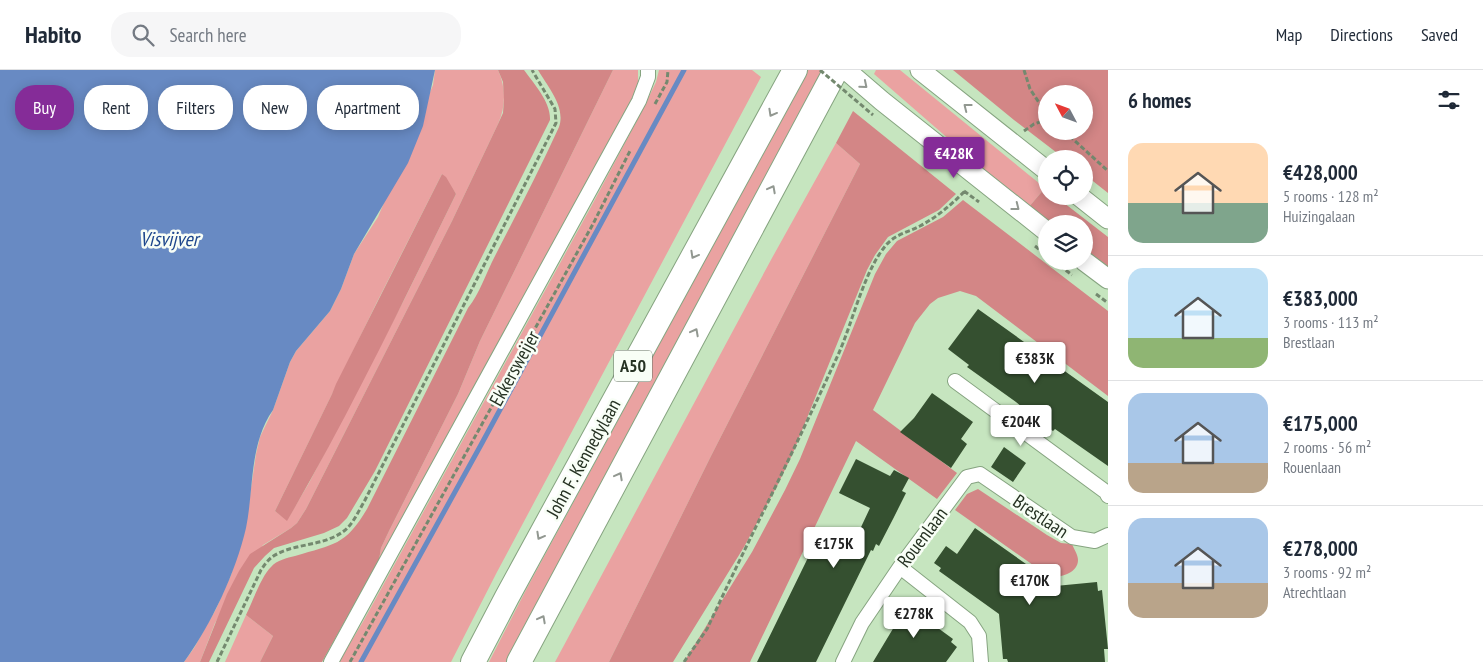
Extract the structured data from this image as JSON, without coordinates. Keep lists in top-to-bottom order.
{
  "streets": {
    "highway": ["A50", "John F. Kennedylaan"],
    "street": ["Ekkersweijer", "Brestlaan", "Rouenlaan"]
  },
  "crossings": [
    ["Brestlaan", "Rouenlaan"]
  ],
  "water": ["Visvijver"],
  "north": "top left",
  "page": {
    "header": "Habito",
    "search": "Search here",
    "nav": ["Map", "Directions", "Saved"],
    "heading": "6 homes",
    "chip": [
      "Buy",
      "Rent",
      "Filters",
      "New",
      "Apartment"
    ],
    "list": [
      {
        "name": "€428,000",
        "note": "5 rooms · 128 m² · Huizingalaan"
      },
      {
        "name": "€383,000",
        "note": "3 rooms · 113 m² · Brestlaan"
      },
      {
        "name": "€175,000",
        "note": "2 rooms · 56 m² · Rouenlaan"
      },
      {
        "name": "€278,000",
        "note": "3 rooms · 92 m² · Atrechtlaan"
      }
    ],
    "price": [
      "€428K",
      "€383K",
      "€204K",
      "€175K",
      "€170K",
      "€278K"
    ]
  }
}
